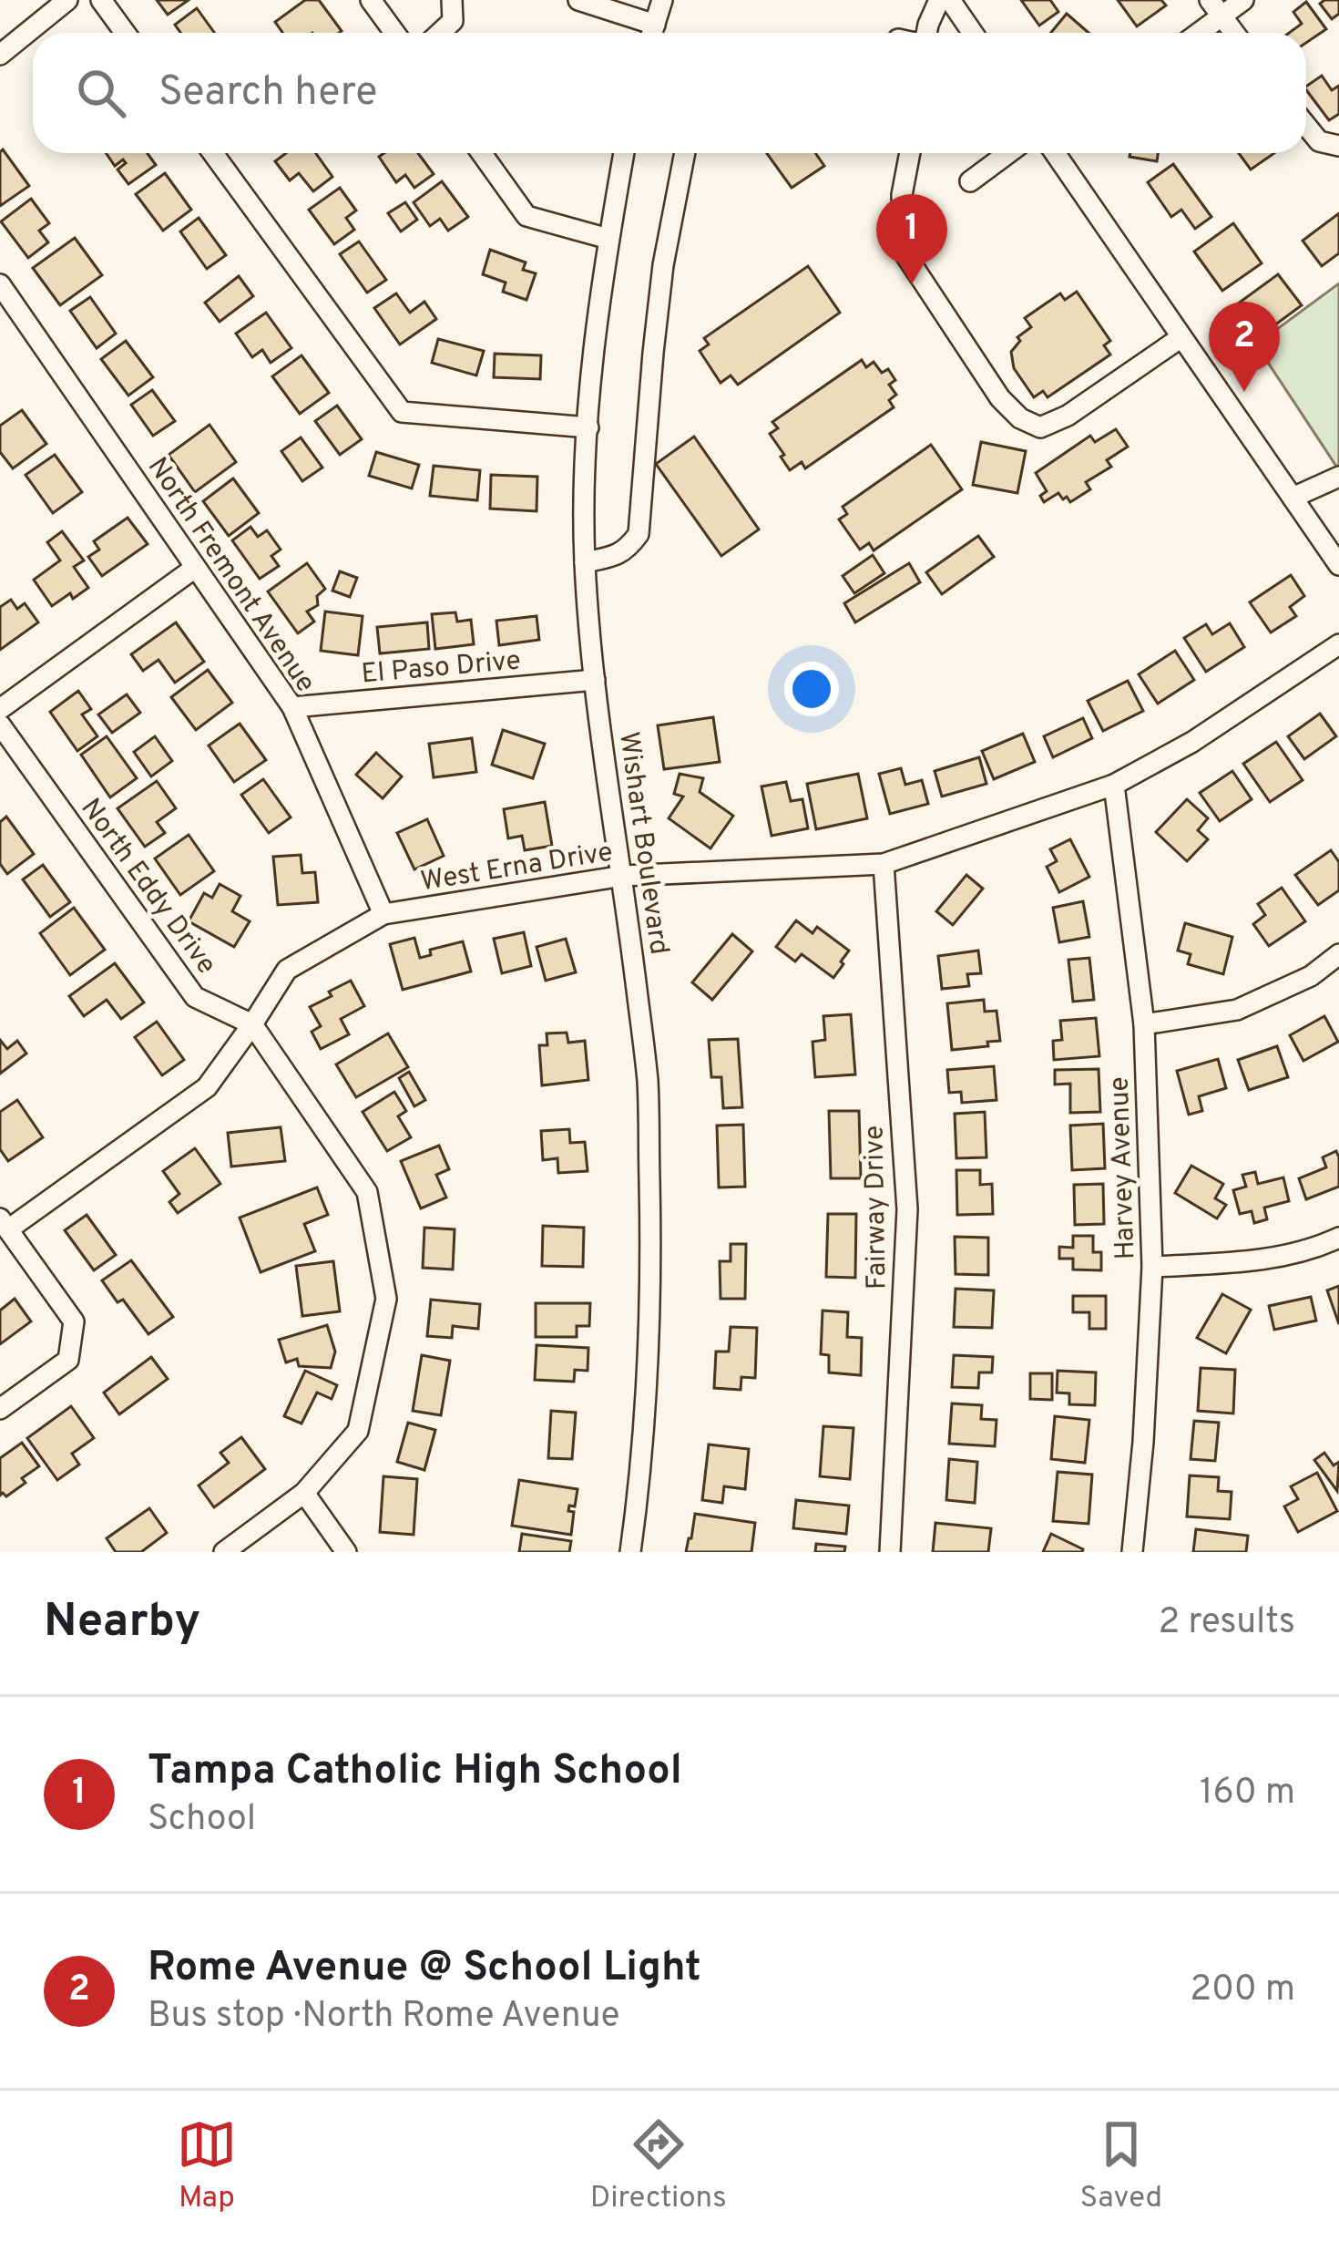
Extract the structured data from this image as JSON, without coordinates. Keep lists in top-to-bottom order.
{
  "streets": {
    "street": [
      "North Fremont Avenue",
      "El Paso Drive",
      "Wishart Boulevard",
      "West Erna Drive",
      "North Eddy Drive",
      "Harvey Avenue",
      "Fairway Drive"
    ]
  },
  "crossings": [
    ["North Fremont Avenue", "El Paso Drive"],
    ["North Fremont Avenue", "West Erna Drive"],
    ["El Paso Drive", "Wishart Boulevard"],
    ["Wishart Boulevard", "West Erna Drive"],
    ["West Erna Drive", "North Eddy Drive"],
    ["West Erna Drive", "Harvey Avenue"],
    ["West Erna Drive", "Fairway Drive"]
  ],
  "page": {
    "search": "Search here",
    "pins": ["1", "2"],
    "heading": ["Nearby", "2 results"],
    "list": [
      {
        "mark": "1",
        "name": "Tampa Catholic High School",
        "note": "School",
        "value": "160 m"
      },
      {
        "mark": "2",
        "name": "Rome Avenue @ School Light",
        "note": "Bus stop · North Rome Avenue",
        "value": "200 m"
      }
    ],
    "nav": ["Map", "Directions", "Saved"]
  }
}
